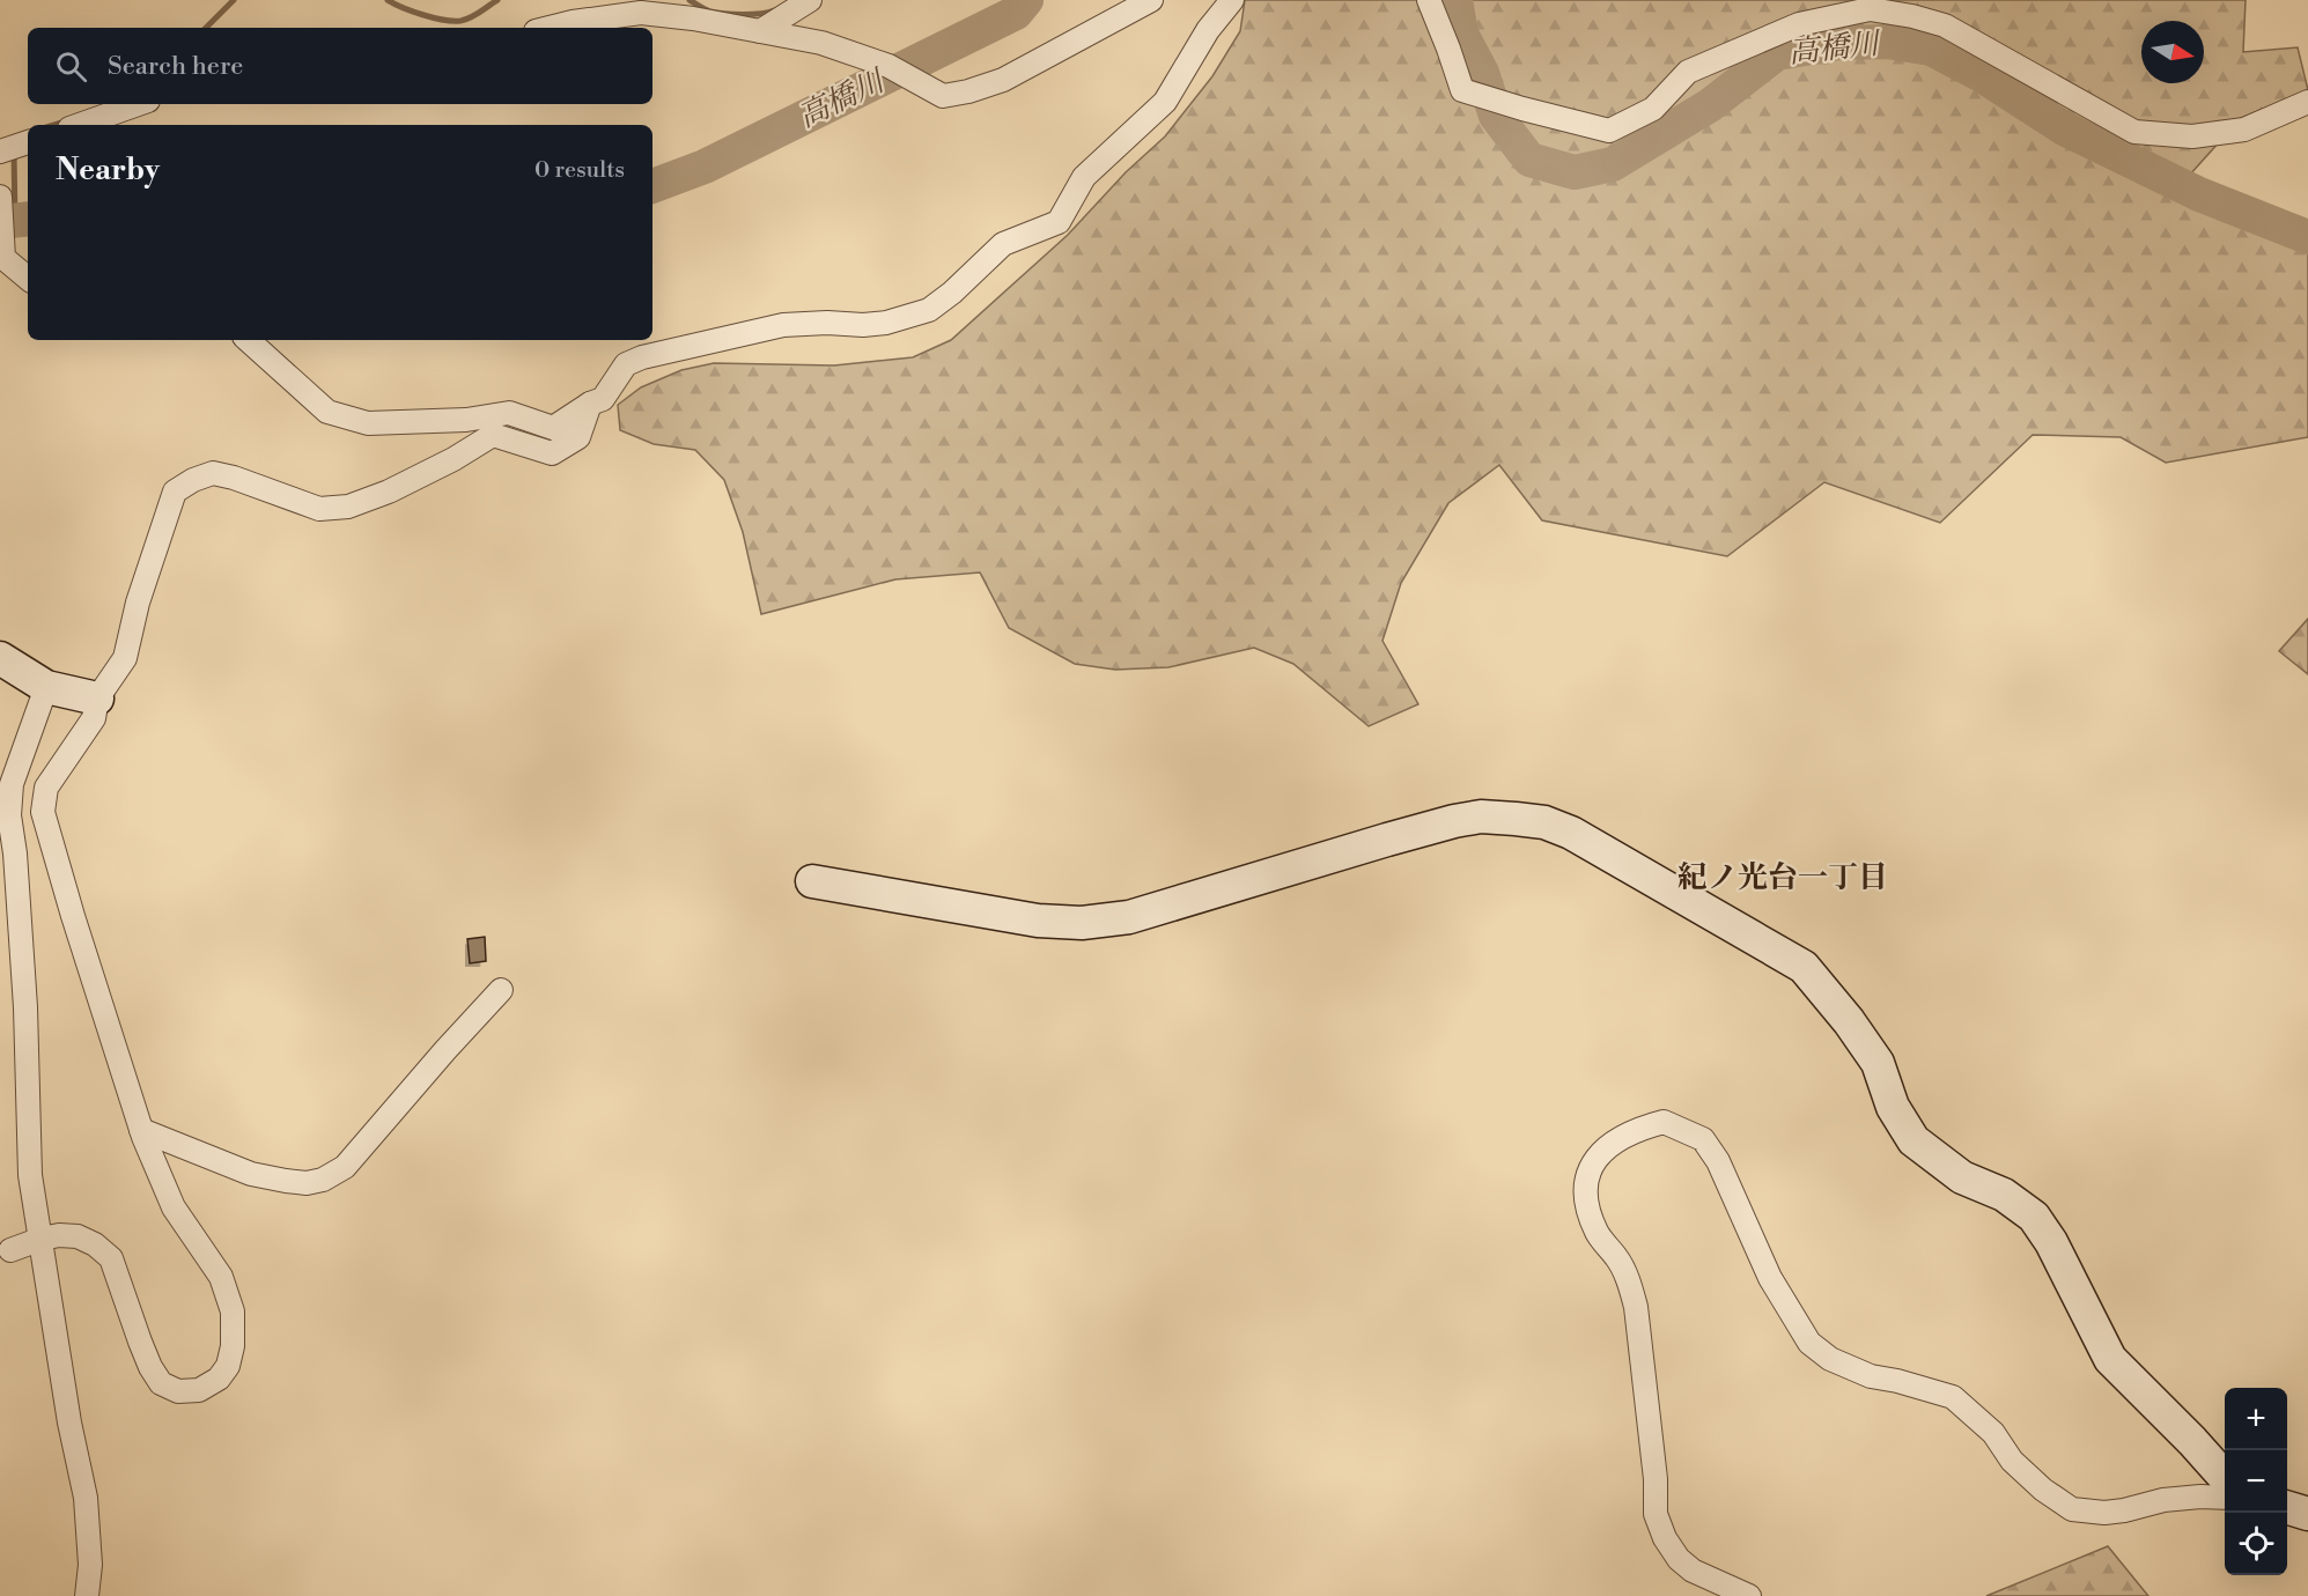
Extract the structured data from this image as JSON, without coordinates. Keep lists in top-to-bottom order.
{
  "districts": ["紀ノ光台一丁目"],
  "water": ["高橋川"],
  "north": "right",
  "page": {
    "search": "Search here",
    "heading": ["Nearby", "0 results"],
    "map_buttons": ["+", "−"]
  }
}
